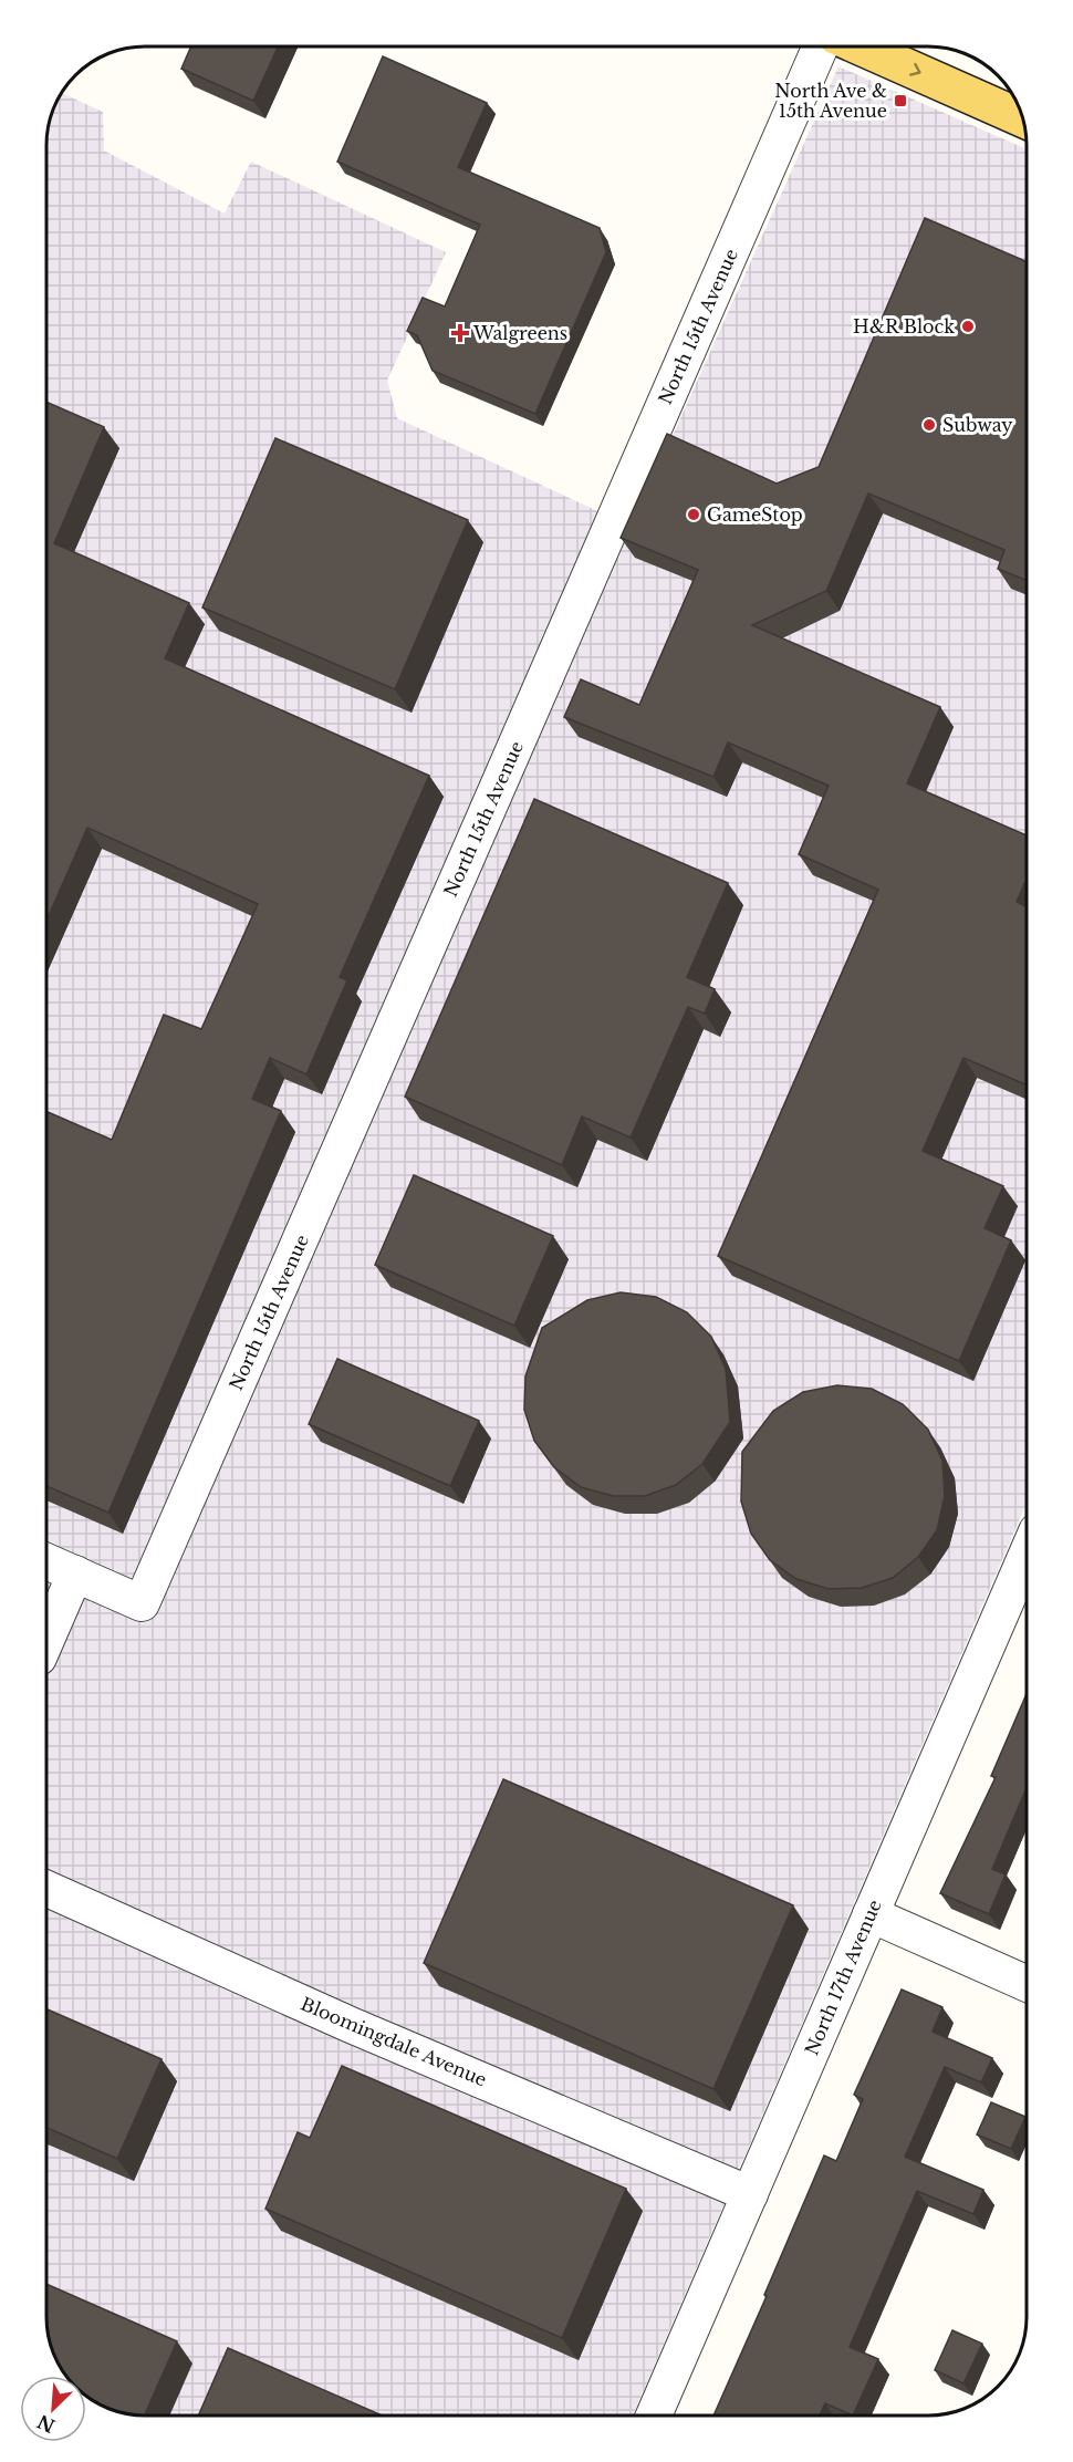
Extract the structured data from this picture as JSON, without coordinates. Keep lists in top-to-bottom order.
{
  "streets": {
    "street": ["North 15th Avenue", "North 17th Avenue", "Bloomingdale Avenue"]
  },
  "crossings": [
    ["North 17th Avenue", "Bloomingdale Avenue"]
  ],
  "places": {
    "transit": ["North Ave & 15th Avenue"],
    "other": ["H&R Block", "Subway", "GameStop"],
    "health": ["Walgreens"]
  },
  "north": "bottom left"
}
